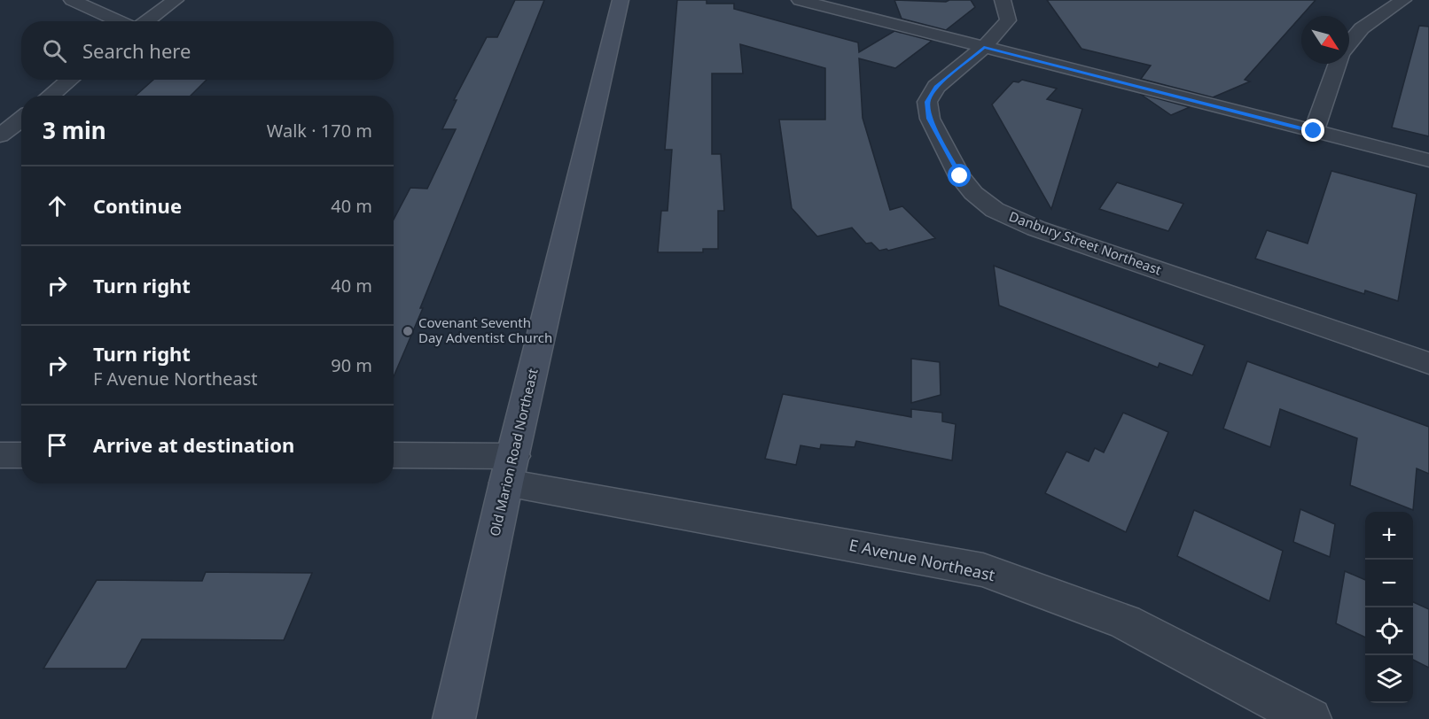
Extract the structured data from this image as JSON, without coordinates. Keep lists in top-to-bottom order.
{
  "streets": {
    "main road": ["Old Marion Road Northeast"],
    "street": ["Danbury Street Northeast", "E Avenue Northeast"]
  },
  "crossings": [
    ["Old Marion Road Northeast", "E Avenue Northeast"]
  ],
  "places": ["Covenant Seventh Day Adventist Church"],
  "north": "bottom right",
  "page": {
    "search": "Search here",
    "heading": ["3 min", "Walk · 170 m"],
    "list": [
      ["Continue", "40 m"],
      ["Turn right", "40 m"],
      ["Turn right", "F Avenue Northeast", "90 m"],
      "Arrive at destination"
    ],
    "map_buttons": ["+", "−"]
  }
}
